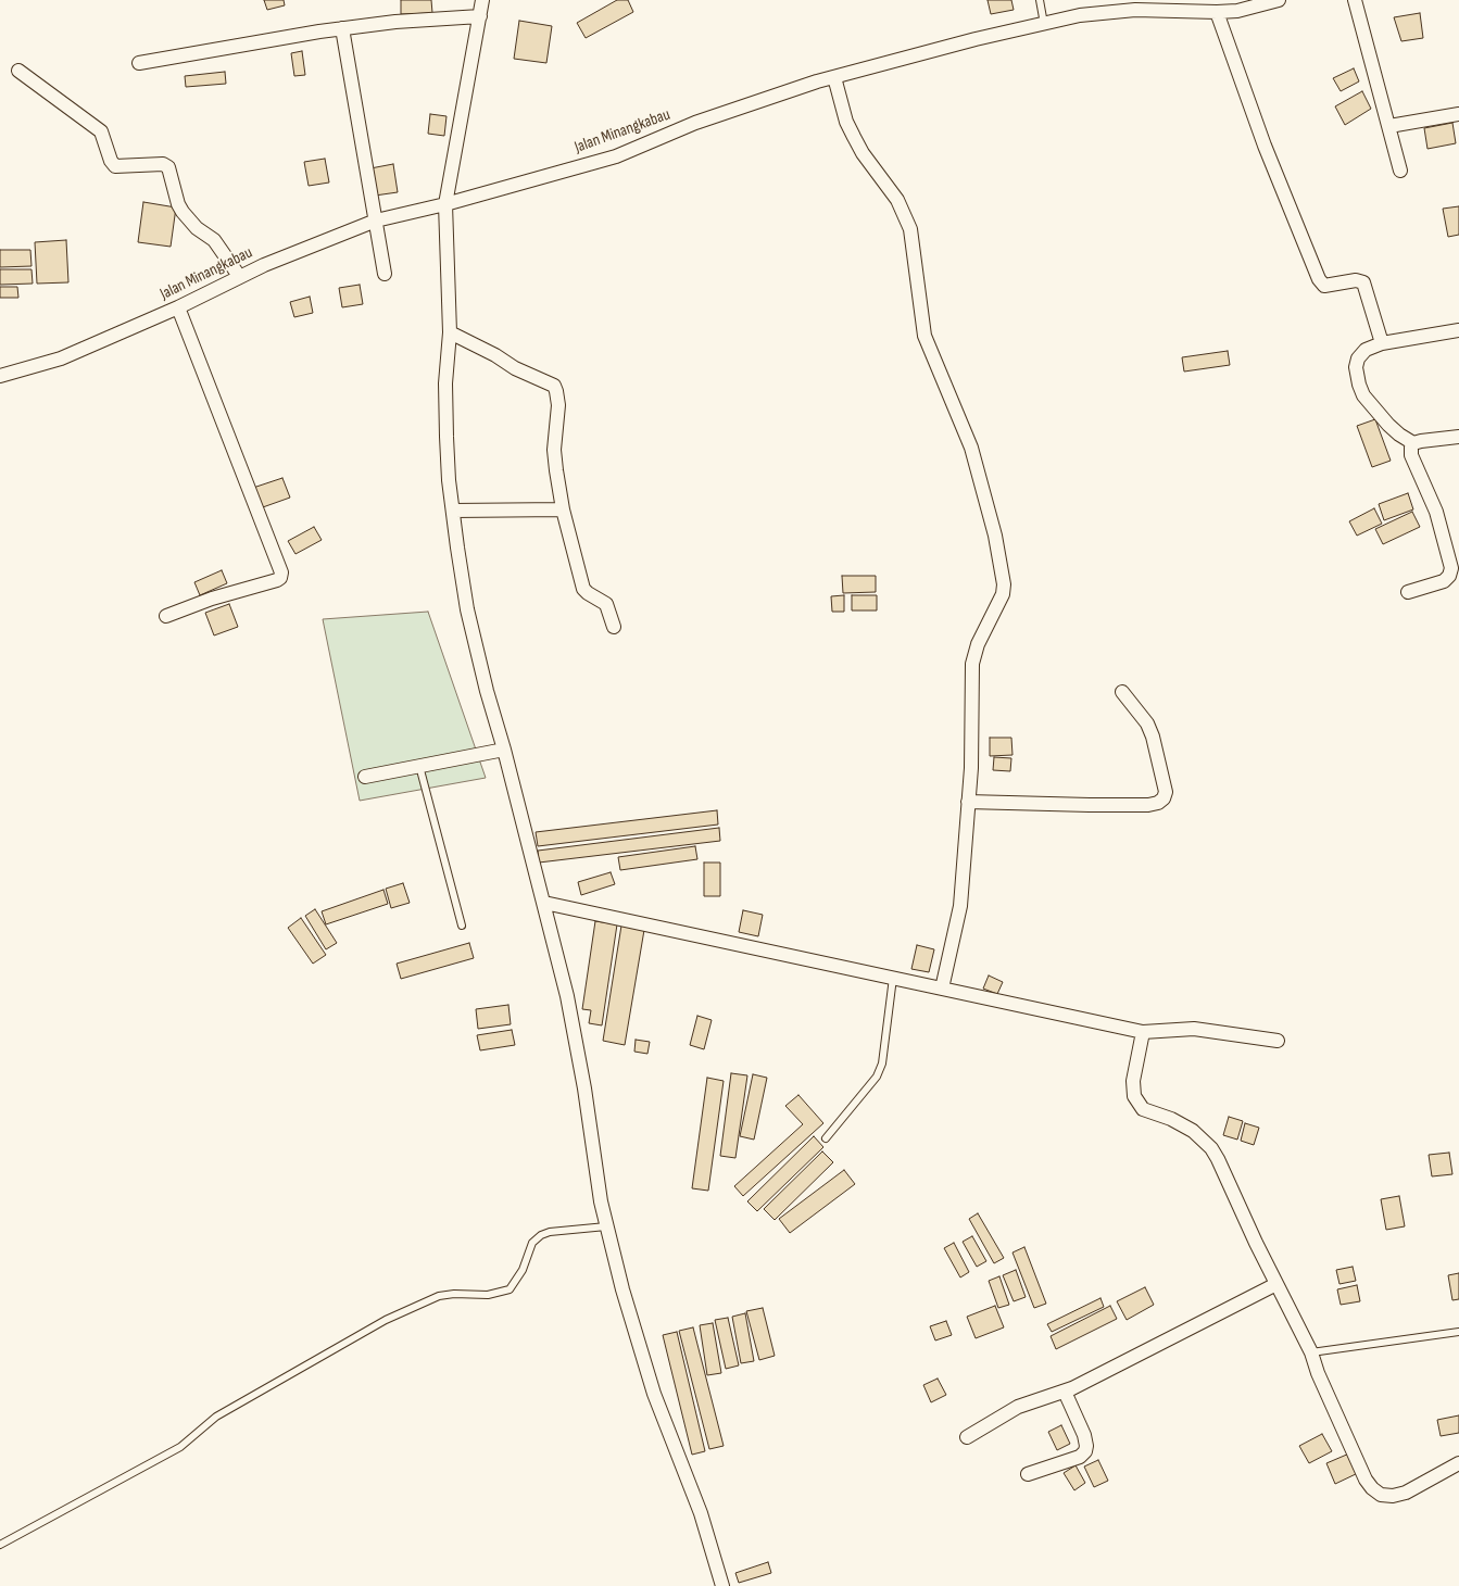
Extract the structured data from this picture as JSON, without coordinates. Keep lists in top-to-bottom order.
{
  "streets": {
    "street": ["Jalan Minangkabau"]
  }
}
